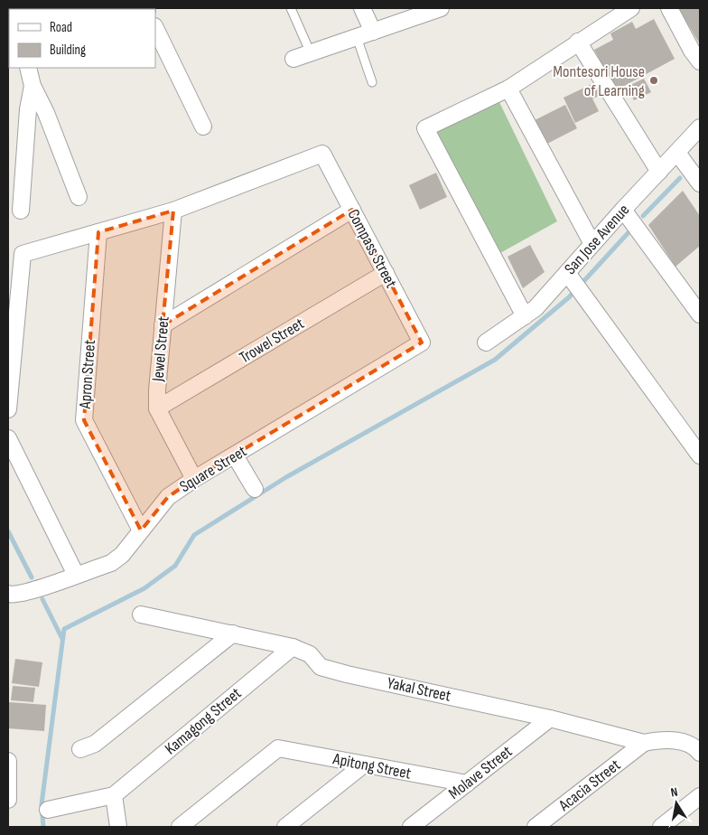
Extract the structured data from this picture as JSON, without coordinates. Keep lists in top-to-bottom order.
{
  "streets": {
    "street": [
      "San Jose Avenue",
      "Compass Street",
      "Trowel Street",
      "Jewel Street",
      "Apron Street",
      "Square Street",
      "Yakal Street",
      "Kamagong Street",
      "Apitong Street",
      "Molave Street",
      "Acacia Street"
    ]
  },
  "crossings": [
    ["Compass Street", "Trowel Street"],
    ["Compass Street", "Jewel Street"],
    ["Compass Street", "Square Street"],
    ["Trowel Street", "Jewel Street"],
    ["Jewel Street", "Square Street"],
    ["Apron Street", "Square Street"],
    ["Yakal Street", "Kamagong Street"],
    ["Yakal Street", "Molave Street"],
    ["Yakal Street", "Acacia Street"],
    ["Apitong Street", "Molave Street"]
  ],
  "places": ["Montesori House of Learning"],
  "legend": ["Road", "Building"],
  "north": "top"
}
